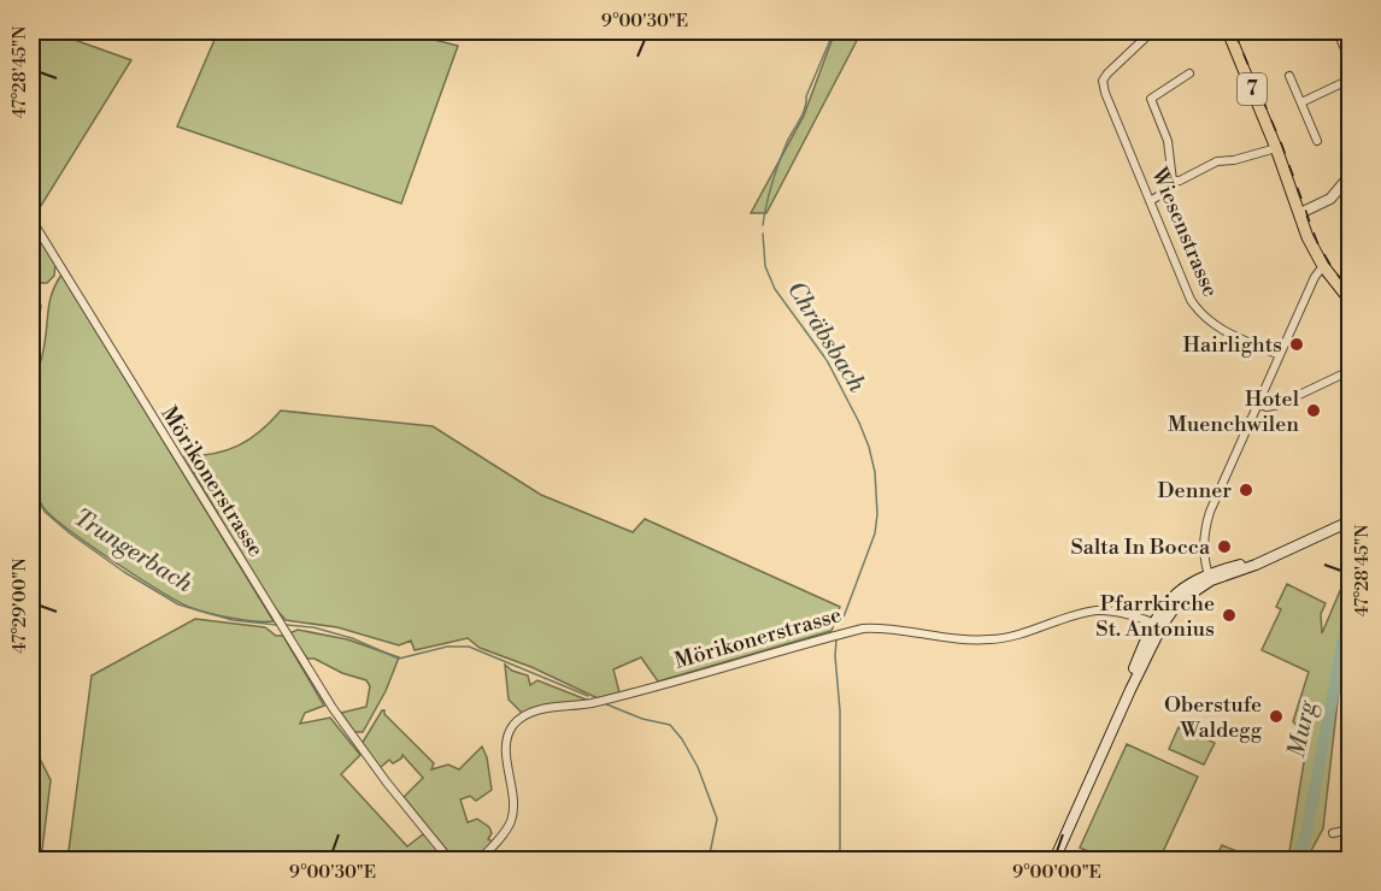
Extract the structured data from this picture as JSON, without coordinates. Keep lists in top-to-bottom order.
{
  "streets": {
    "main road": ["7"],
    "street": ["Wiesenstrasse", "Mörikonerstrasse"]
  },
  "water": ["Chräbsbach", "Trungerbach", "Murg"],
  "places": [
    "Hairlights",
    "Hotel Muenchwilen",
    "Denner",
    "Salta In Bocca",
    "Pfarrkirche St. Antonius",
    "Oberstufe Waldegg"
  ],
  "coordinates": [
    "9°00'30\"E",
    "47°28'45\"N",
    "47°29'00\"N",
    "9°00'00\"E"
  ]
}
